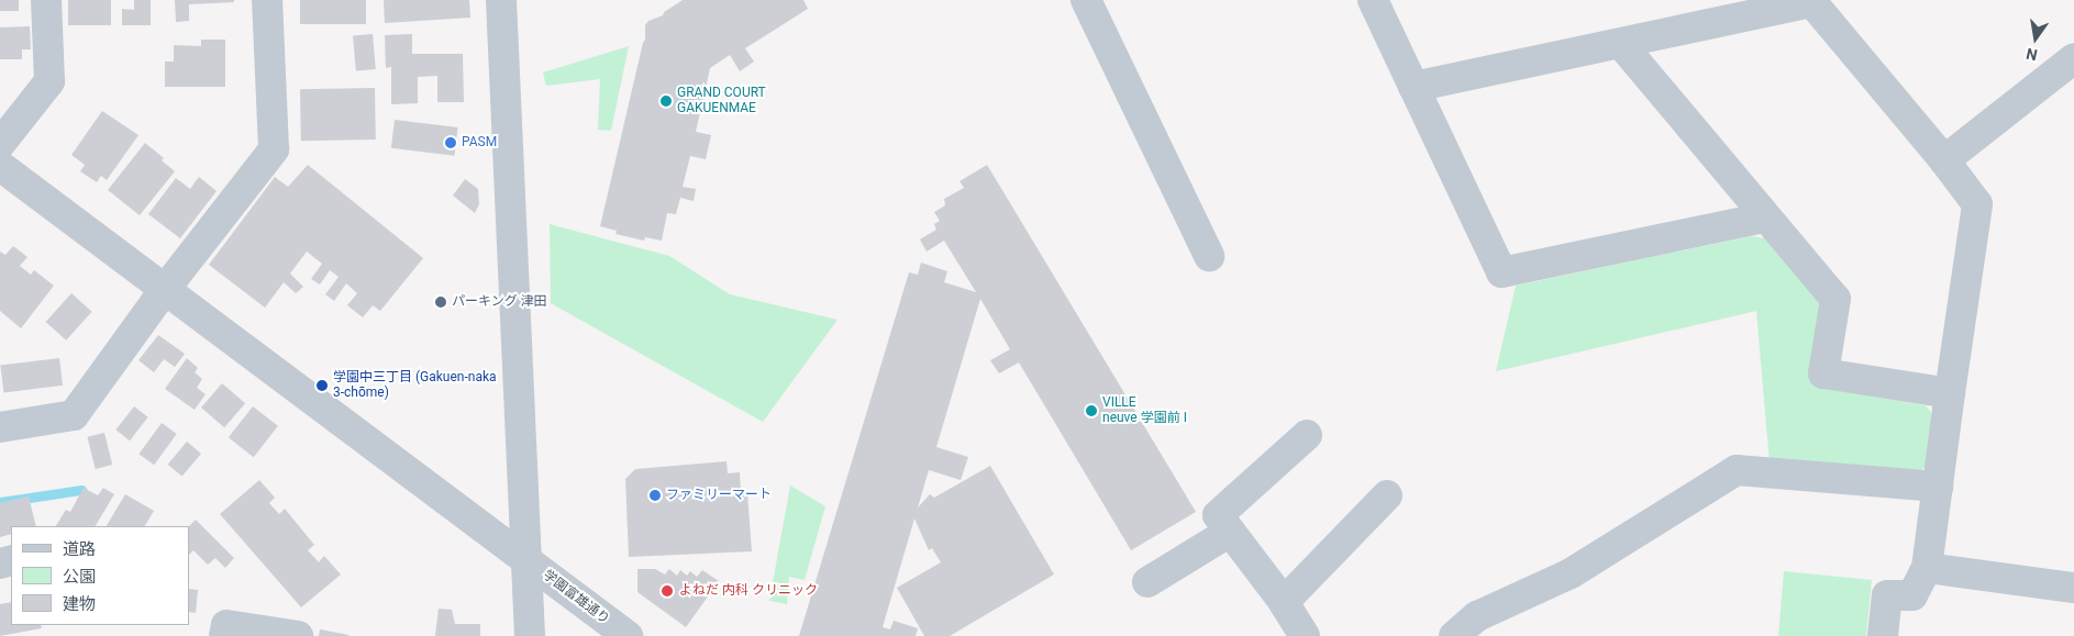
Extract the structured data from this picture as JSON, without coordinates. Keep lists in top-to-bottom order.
{
  "streets": {
    "street": ["学園富雄通り"]
  },
  "places": [
    "GRAND COURT GAKUENMAE",
    "PASM",
    "パーキング 津田",
    "学園中三丁目 (Gakuen-naka 3-chōme)",
    "VILLE neuve 学園前 I",
    "ファミリーマート",
    "よねだ 内科 クリニック"
  ],
  "legend": ["道路", "公園", "建物"],
  "north": "bottom"
}
